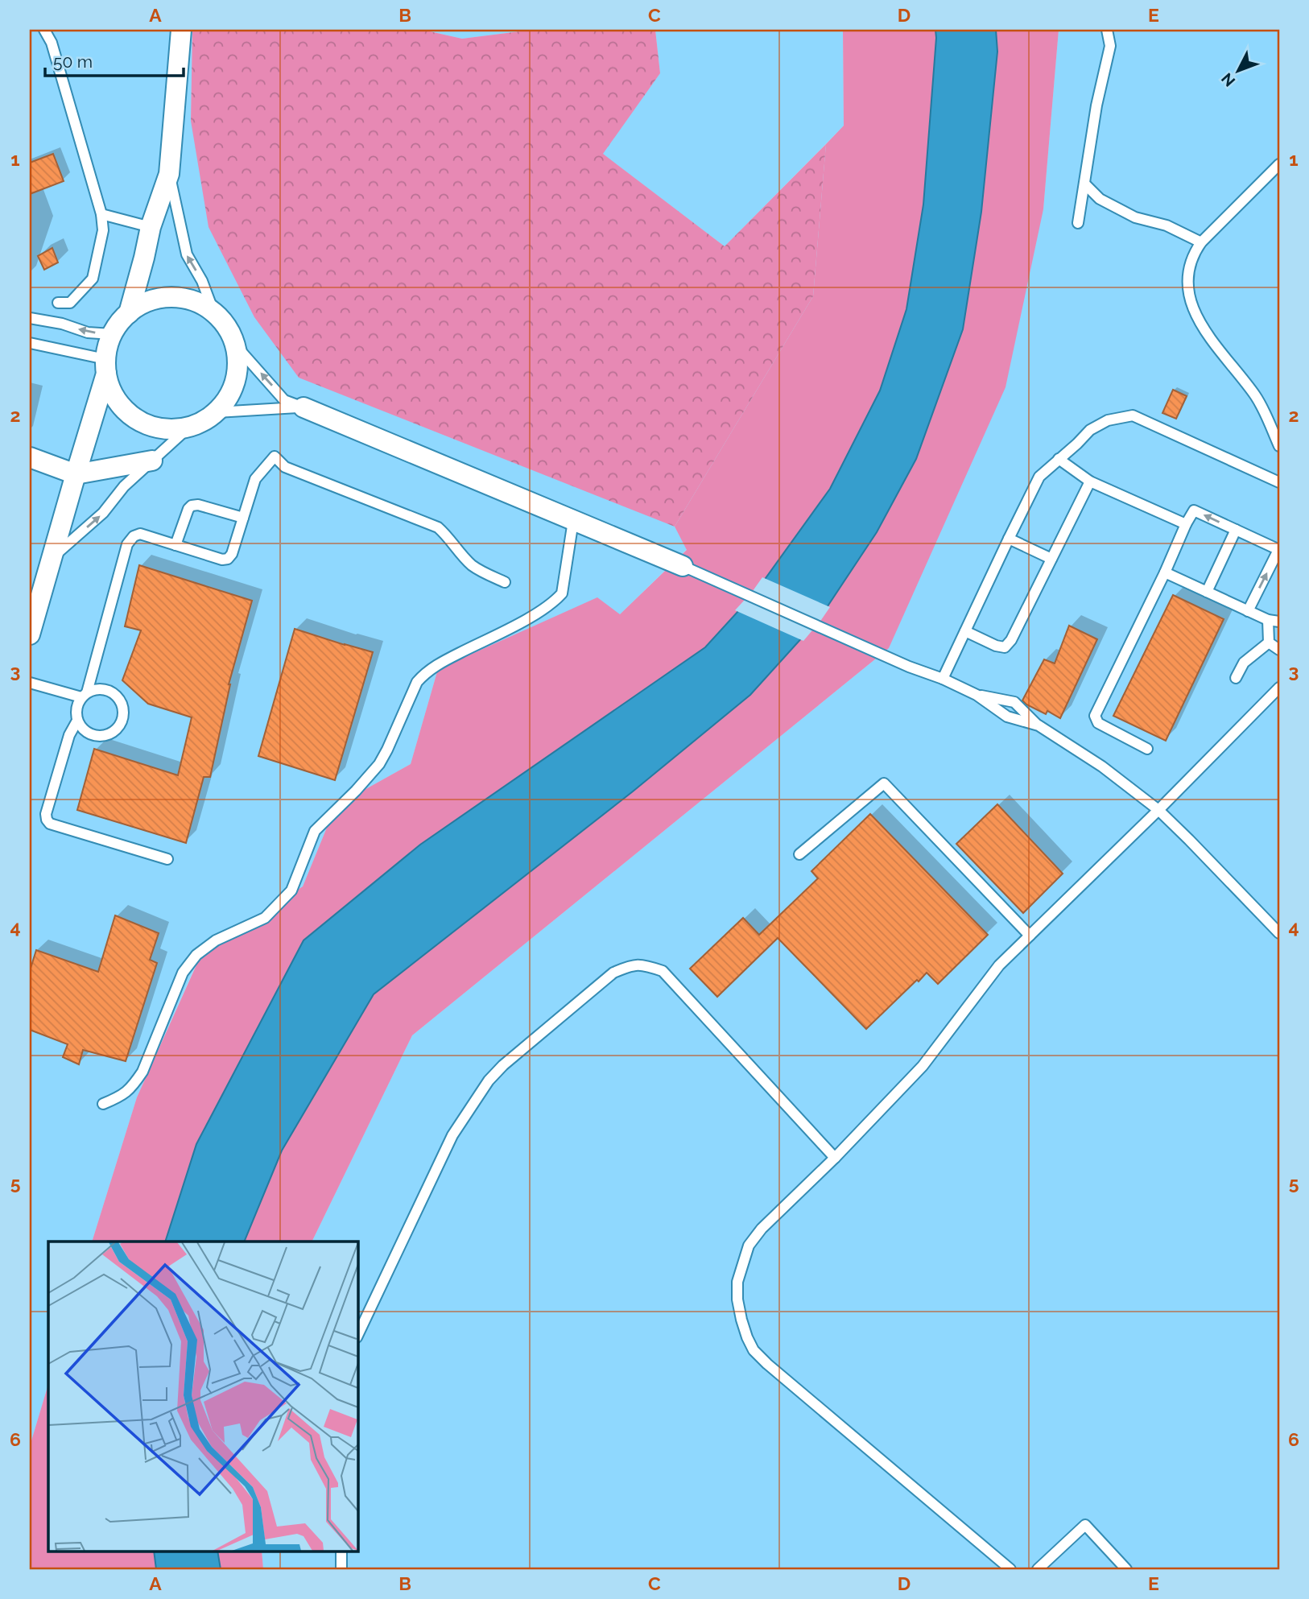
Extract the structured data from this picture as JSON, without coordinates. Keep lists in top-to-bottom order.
{
  "scale_bar": "50 m",
  "north": "bottom left",
  "grid": {
    "columns": [
      "A",
      "B",
      "C",
      "D",
      "E"
    ],
    "rows": [
      "1",
      "2",
      "3",
      "4",
      "5",
      "6"
    ]
  }
}
